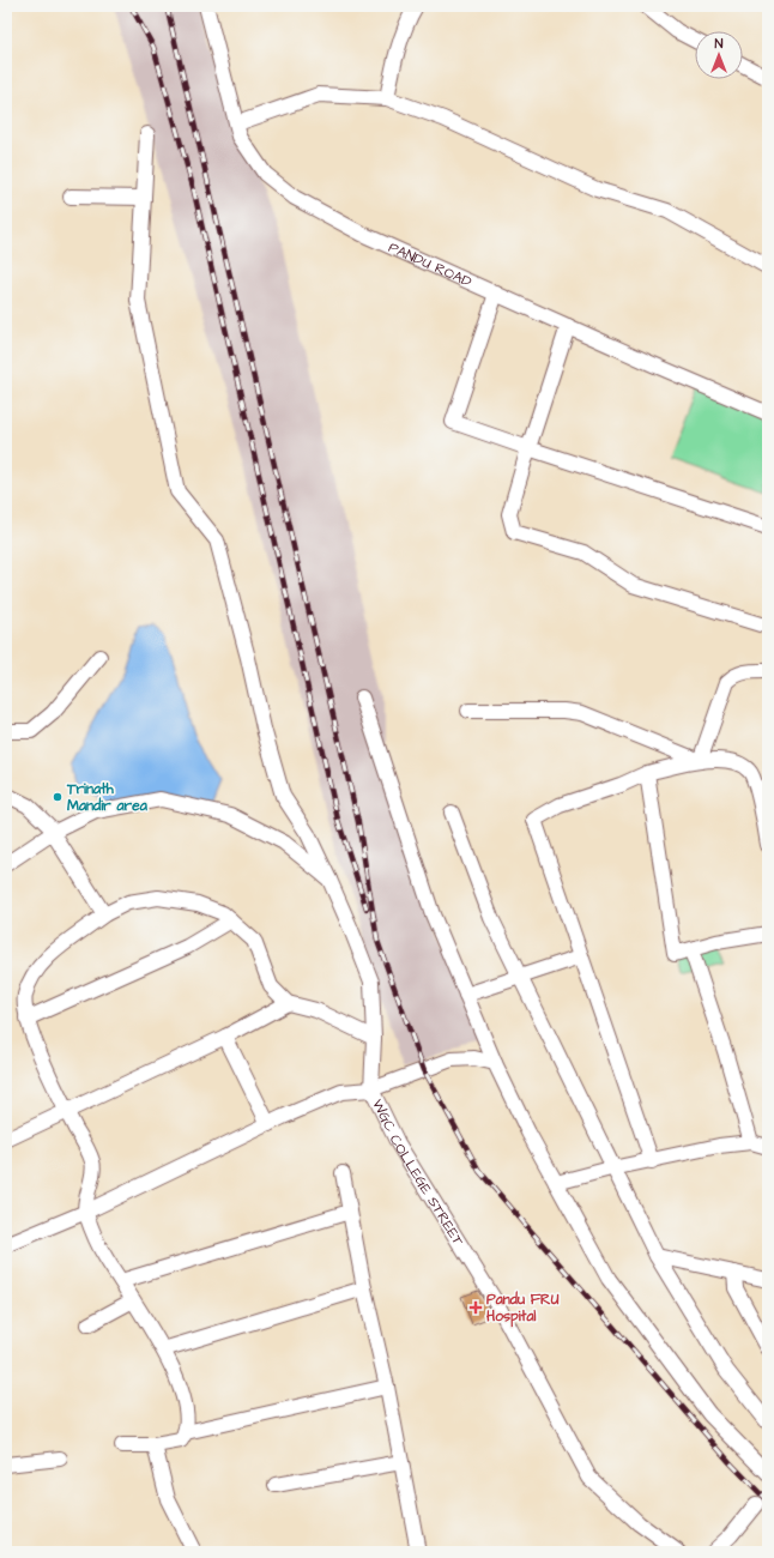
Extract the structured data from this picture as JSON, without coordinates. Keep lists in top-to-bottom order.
{
  "streets": {
    "street": ["PANDU ROAD", "WGC COLLEGE STREET"]
  },
  "places": {
    "other": ["Trinath Mandir area"],
    "health": ["Pandu FRU Hospital"]
  },
  "north": "top"
}
